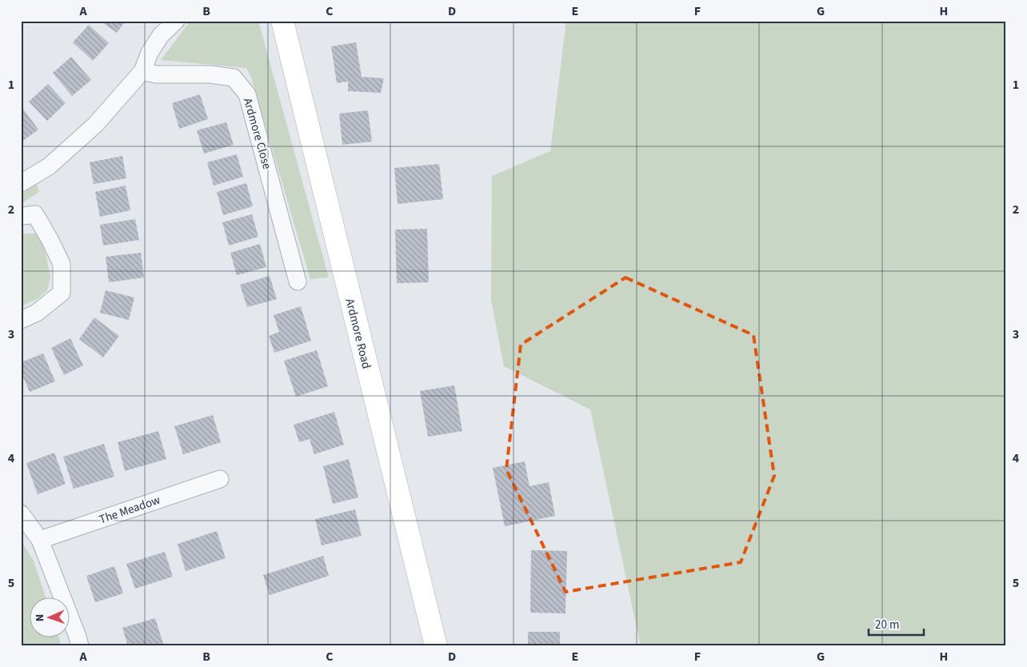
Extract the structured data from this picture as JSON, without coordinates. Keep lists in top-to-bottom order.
{
  "streets": {
    "street": ["Ardmore Close", "Ardmore Road", "The Meadow"]
  },
  "scale_bar": "20 m",
  "north": "left",
  "grid": {
    "columns": [
      "A",
      "B",
      "C",
      "D",
      "E",
      "F",
      "G",
      "H"
    ],
    "rows": [
      "1",
      "2",
      "3",
      "4",
      "5"
    ]
  }
}
